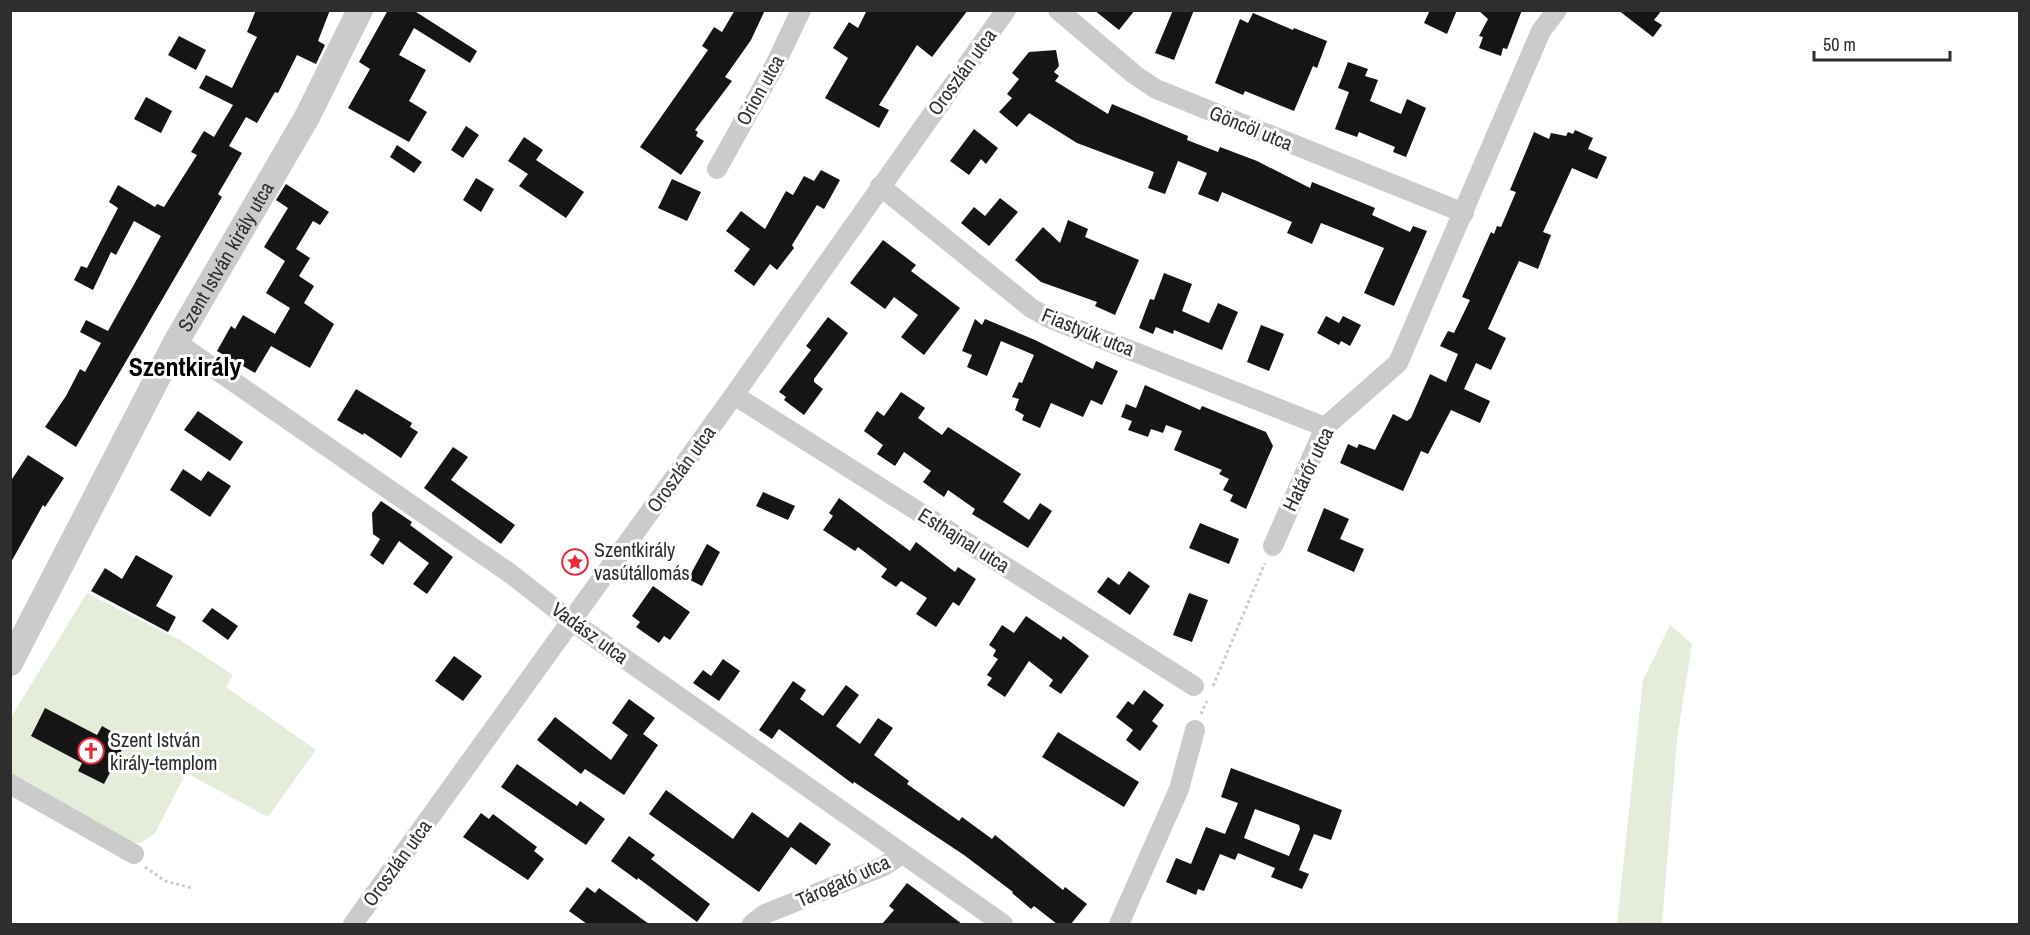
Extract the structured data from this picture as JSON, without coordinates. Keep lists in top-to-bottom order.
{
  "streets": {
    "street": [
      "Oroszlán utca",
      "Orion utca",
      "Göncöl utca",
      "Szent István király utca",
      "Fiastyúk utca",
      "Határőr utca",
      "Esthajnal utca",
      "Vadász utca",
      "Tárogató utca"
    ]
  },
  "crossings": [
    ["Oroszlán utca", "Fiastyúk utca"],
    ["Oroszlán utca", "Esthajnal utca"],
    ["Oroszlán utca", "Vadász utca"],
    ["Göncöl utca", "Határőr utca"],
    ["Szent István király utca", "Vadász utca"],
    ["Fiastyúk utca", "Határőr utca"],
    ["Vadász utca", "Tárogató utca"]
  ],
  "districts": ["Szentkirály"],
  "places": {
    "place": ["Szentkirály vasútállomás"],
    "church": ["Szent István király-templom"]
  },
  "scale_bar": "50 m"
}
